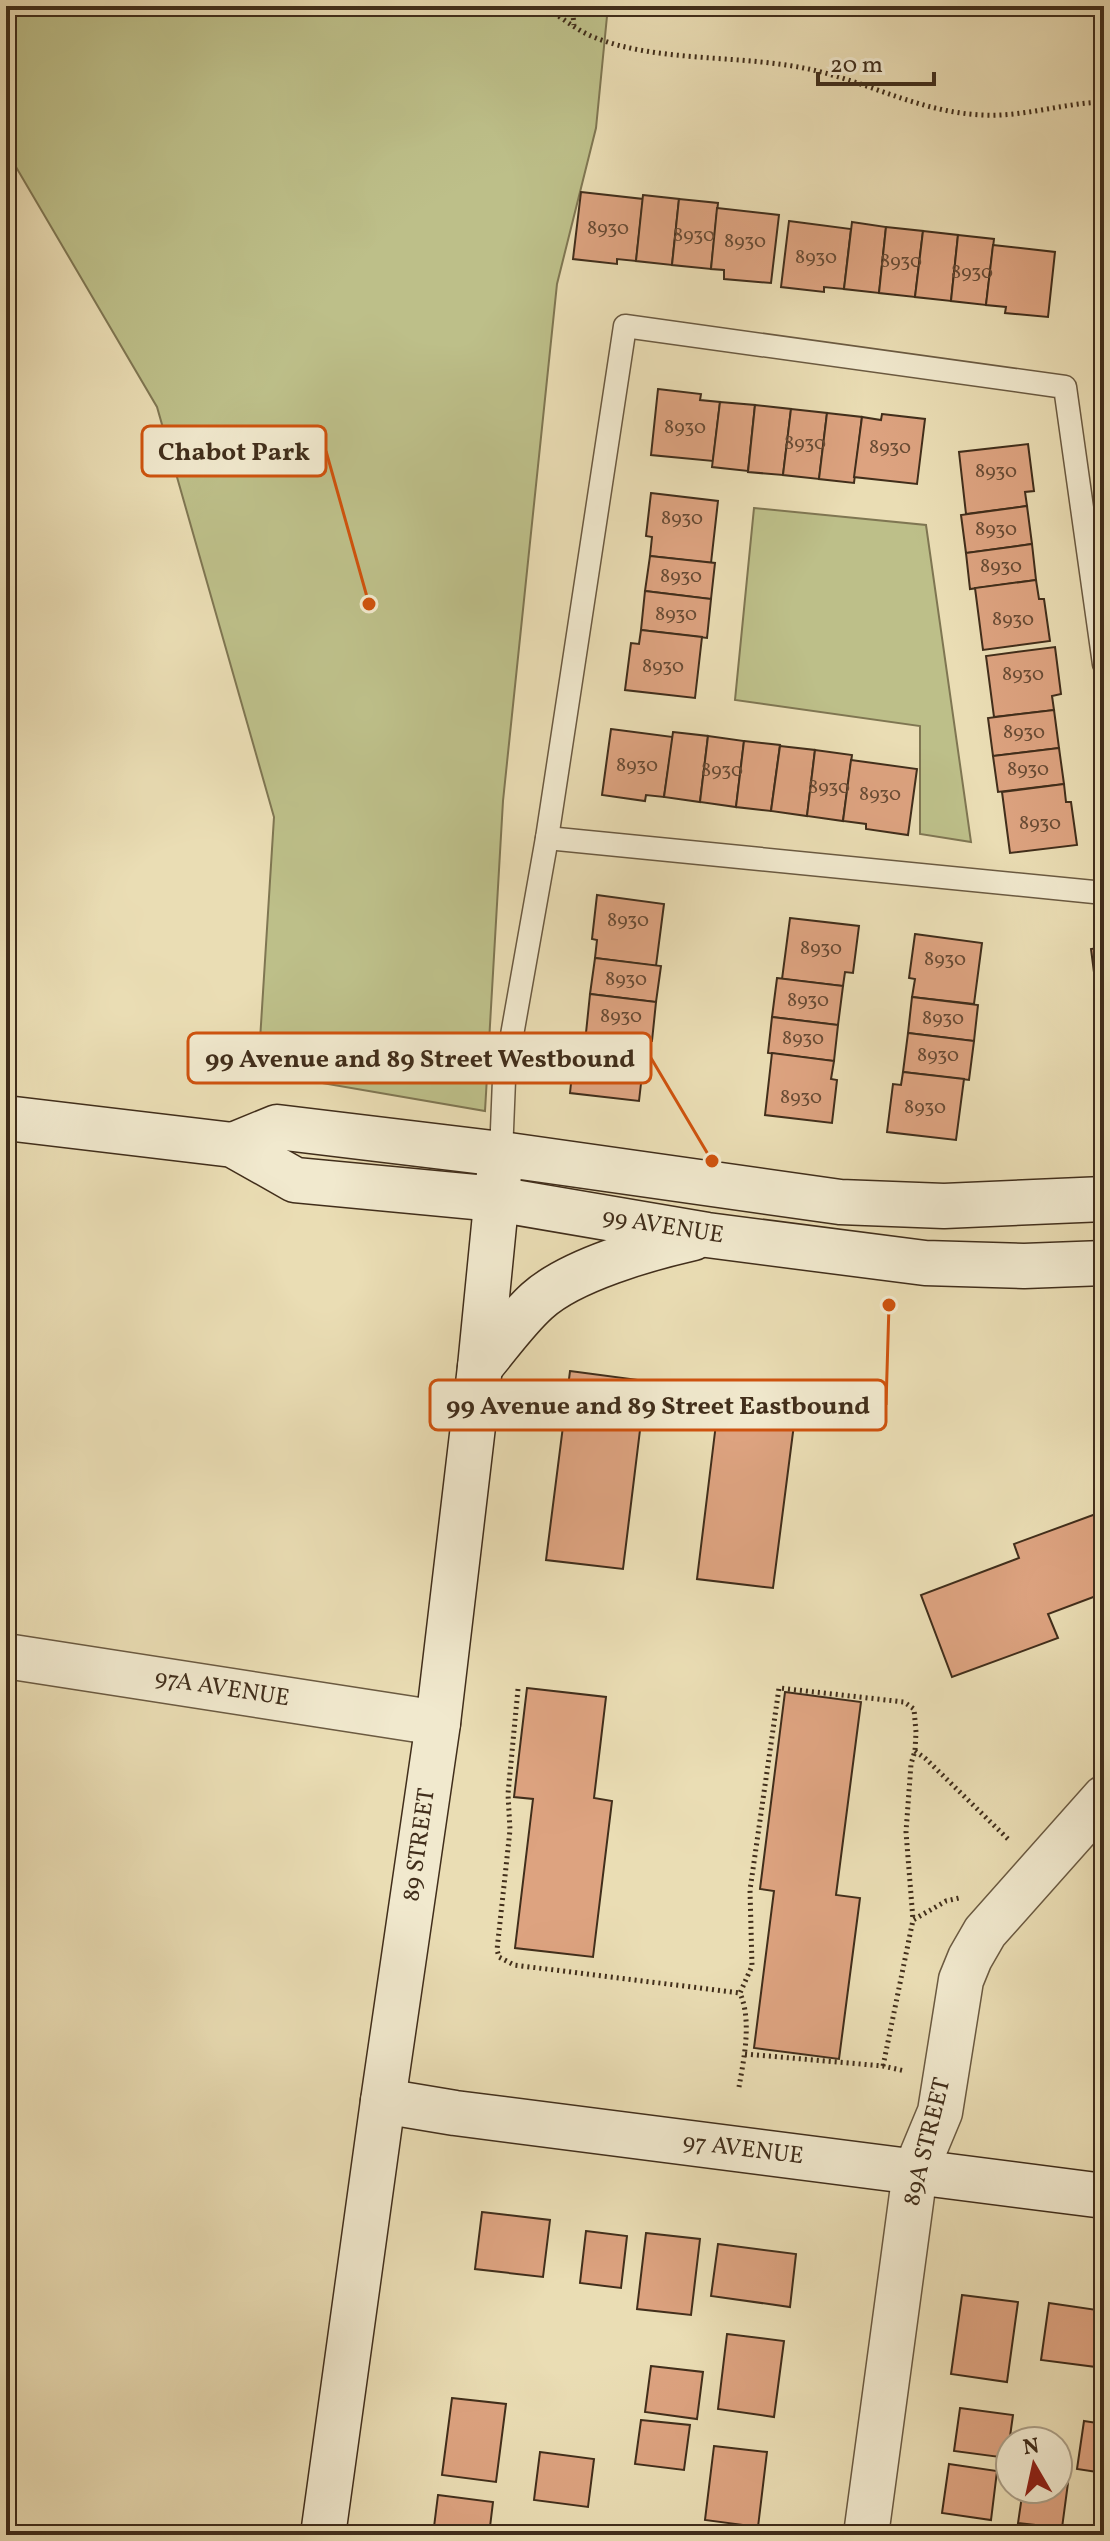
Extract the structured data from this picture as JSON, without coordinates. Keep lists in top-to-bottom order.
{
  "streets": {
    "street": [
      "99 AVENUE",
      "97A AVENUE",
      "89 STREET",
      "89A STREET",
      "97 AVENUE"
    ]
  },
  "crossings": [
    ["99 AVENUE", "89 STREET"],
    ["97A AVENUE", "89 STREET"],
    ["89 STREET", "97 AVENUE"],
    ["89A STREET", "97 AVENUE"]
  ],
  "places": ["Chabot Park", "99 Avenue and 89 Street Westbound", "99 Avenue and 89 Street Eastbound"],
  "house_numbers": [
    "8930",
    "8930",
    "8930",
    "8930",
    "8930",
    "8930",
    "8930",
    "8930",
    "8930",
    "8930",
    "8930",
    "8930",
    "8930",
    "8930",
    "8930",
    "8930",
    "8930",
    "8930",
    "8930",
    "8930",
    "8930",
    "8930",
    "8930",
    "8930",
    "8930",
    "8930",
    "8930",
    "8930",
    "8930",
    "8930",
    "8930",
    "8930",
    "8930",
    "8930",
    "8930",
    "8930"
  ],
  "scale_bar": "20 m",
  "north": "top"
}
